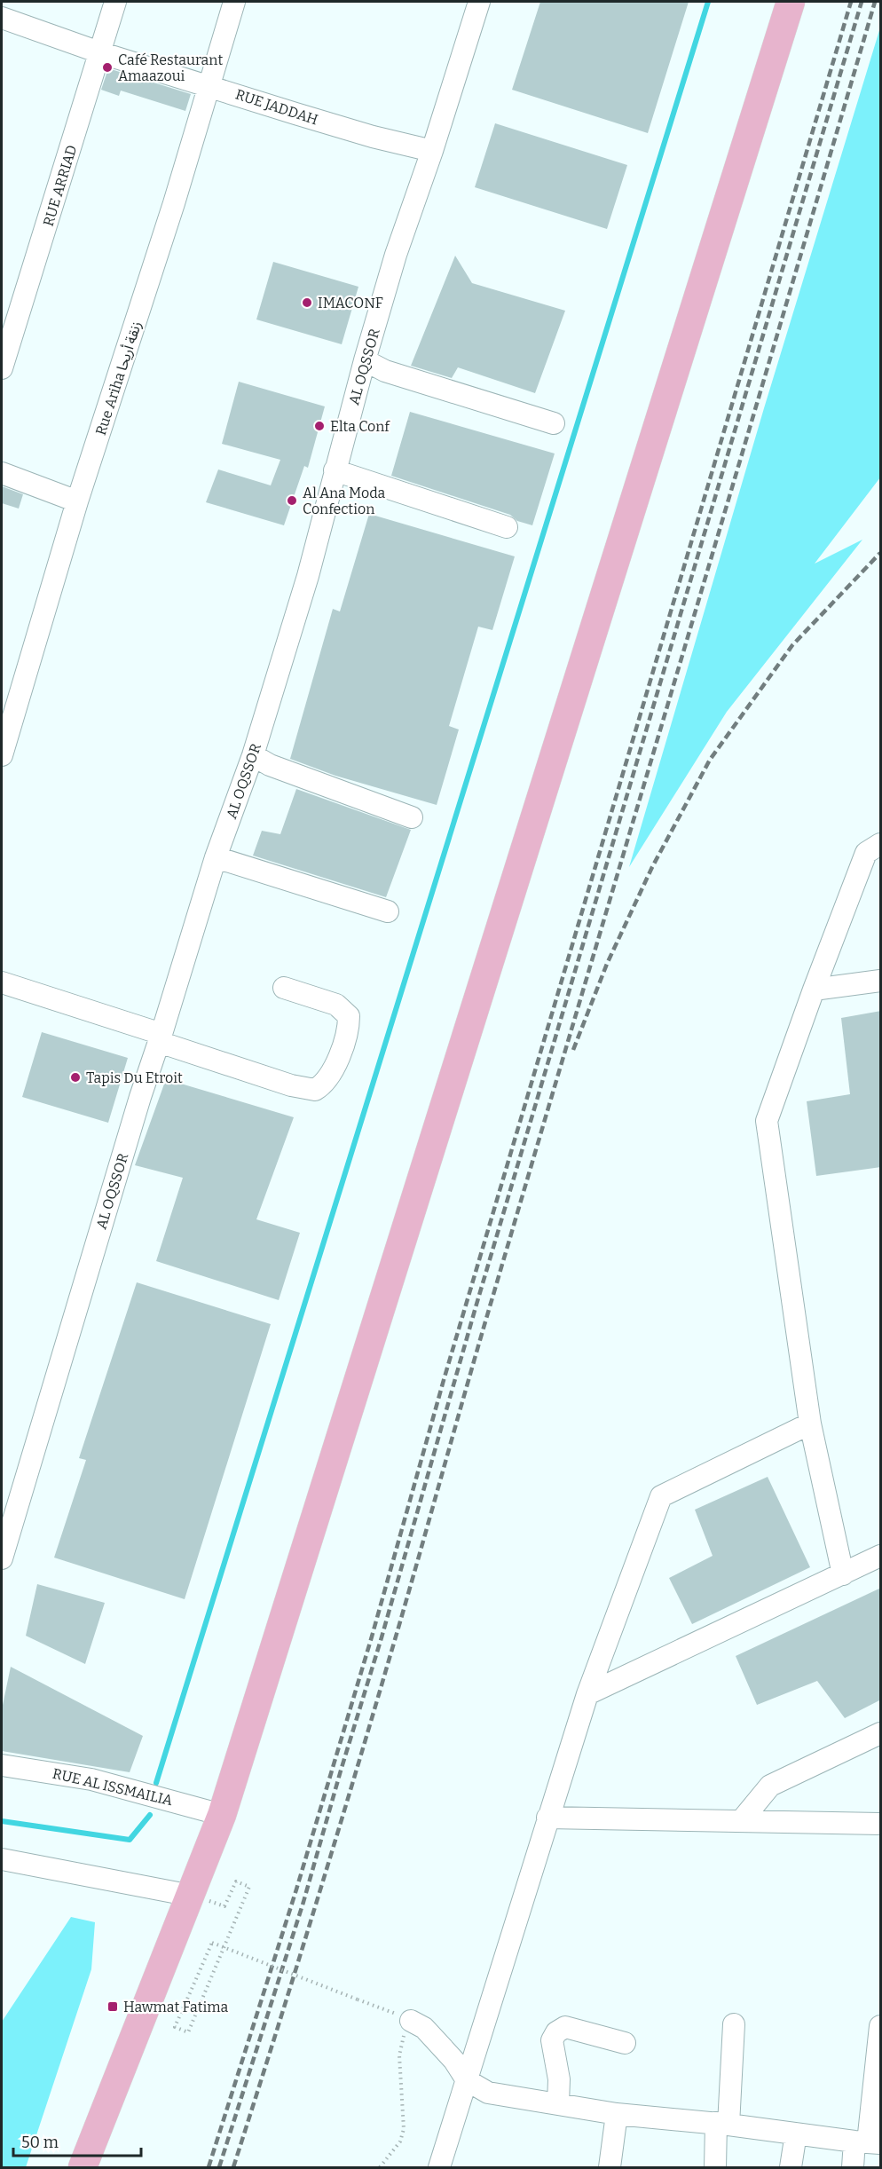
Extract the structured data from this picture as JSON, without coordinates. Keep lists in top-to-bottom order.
{
  "streets": {
    "street": [
      "RUE JADDAH",
      "RUE ARRIAD",
      "AL OQSSOR",
      "Rue Ariha زنقة أريحا",
      "RUE AL ISSMAILIA"
    ]
  },
  "crossings": [
    ["RUE JADDAH", "RUE ARRIAD"],
    ["RUE JADDAH", "AL OQSSOR"],
    ["RUE JADDAH", "Rue Ariha زنقة أريحا"]
  ],
  "places": {
    "other": [
      "Café Restaurant Amaazoui",
      "IMACONF",
      "Elta Conf",
      "Al Ana Moda Confection",
      "Tapis Du Etroit"
    ],
    "transit": ["Hawmat Fatima"]
  },
  "scale_bar": "50 m"
}
